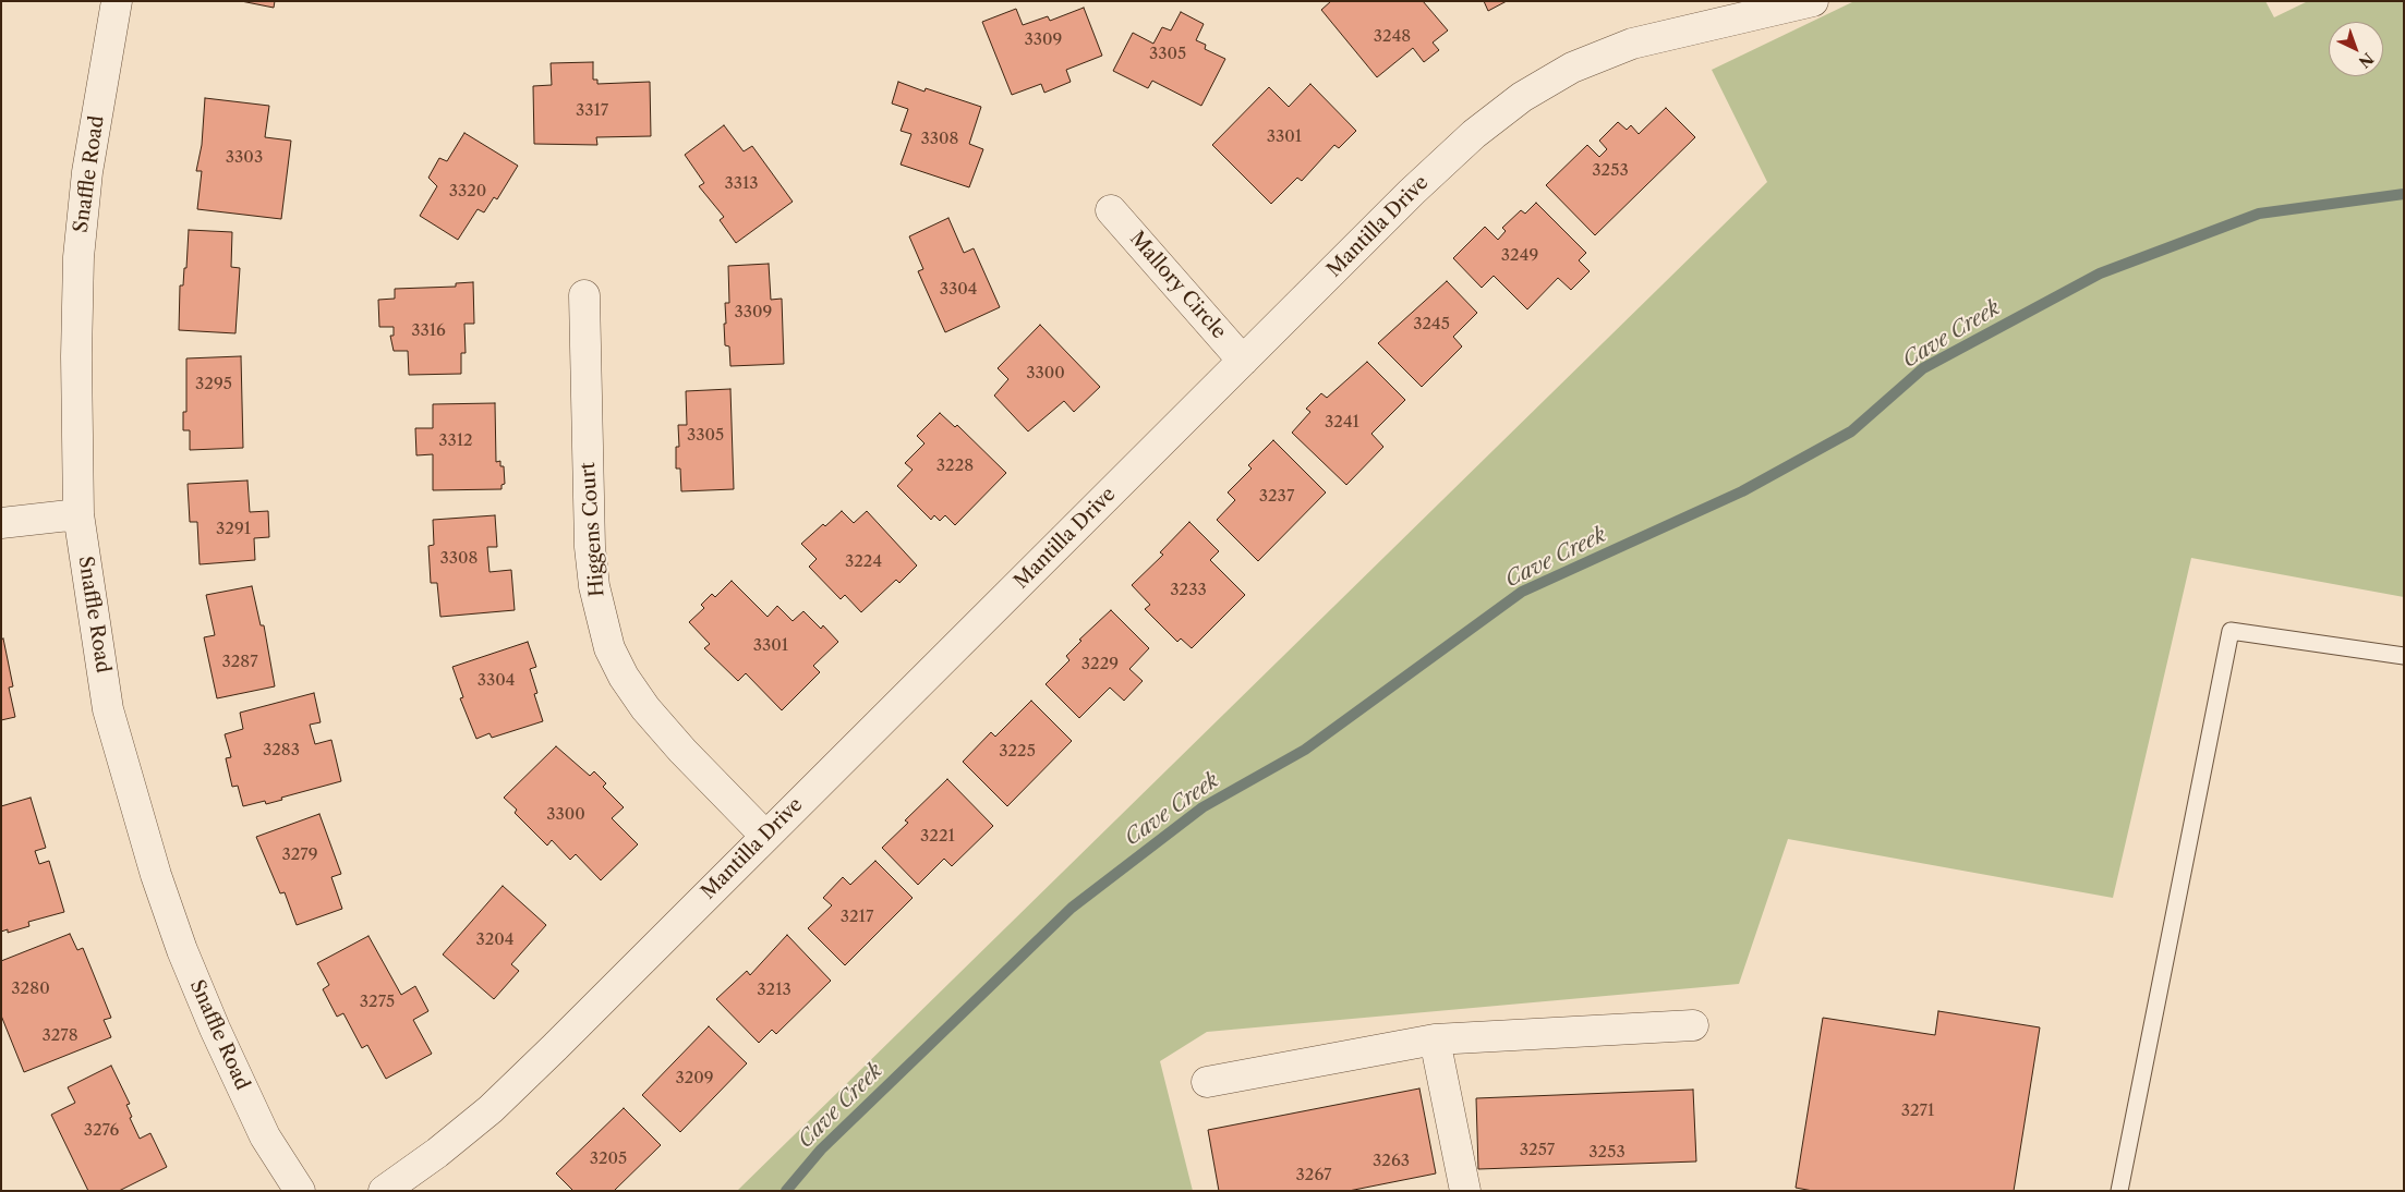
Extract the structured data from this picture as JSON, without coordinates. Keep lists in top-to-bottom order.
{
  "streets": {
    "street": [
      "Snaffle Road",
      "Mantilla Drive",
      "Mallory Circle",
      "Higgens Court"
    ]
  },
  "crossings": [
    ["Mantilla Drive", "Mallory Circle"],
    ["Mantilla Drive", "Higgens Court"]
  ],
  "water": ["Cave Creek"],
  "house_numbers": [
    "3248",
    "3309",
    "3305",
    "3317",
    "3301",
    "3308",
    "3303",
    "3253",
    "3313",
    "3320",
    "3249",
    "3304",
    "3309",
    "3245",
    "3316",
    "3300",
    "3295",
    "3241",
    "3305",
    "3312",
    "3228",
    "3237",
    "3291",
    "3308",
    "3224",
    "3233",
    "3301",
    "3287",
    "3229",
    "3304",
    "3283",
    "3225",
    "3300",
    "3221",
    "3279",
    "3217",
    "3204",
    "3280",
    "3213",
    "3275",
    "3278",
    "3209",
    "3271",
    "3276",
    "3257",
    "3253",
    "3205",
    "3263",
    "3267"
  ],
  "north": "bottom right"
}
